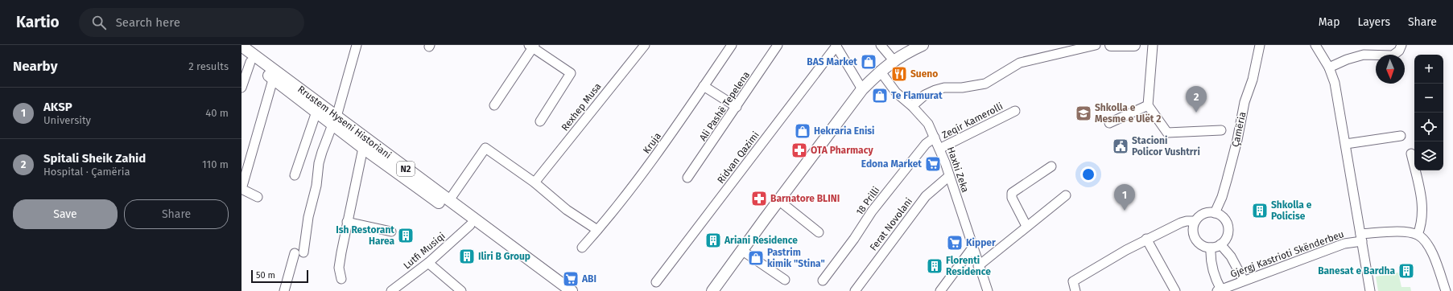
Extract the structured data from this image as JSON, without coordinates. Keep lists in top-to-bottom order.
{
  "streets": {
    "main road": ["Rrustem Hyseni Historiani", "N2"],
    "street": [
      "Ali Pashë Tepelena",
      "Rexhep Musa",
      "Zeqir Kamerolli",
      "Çamëria",
      "Kruja",
      "Ridvan Qazimi",
      "Haxhi Zeka",
      "18 Prilli",
      "Ferat Novolani",
      "Lutfi Musiqi",
      "Gjergj Kastrioti Skënderbeu"
    ]
  },
  "crossings": [
    ["Zeqir Kamerolli", "Haxhi Zeka"],
    ["Rrustem Hyseni Historiani", "Lutfi Musiqi"],
    ["Haxhi Zeka", "18 Prilli"],
    ["Haxhi Zeka", "Ferat Novolani"]
  ],
  "places": {
    "shop": [
      "BAS Market",
      "Te Flamurat",
      "Hekraria Enisi",
      "Pastrim kimik \"Stina\""
    ],
    "restaurant": ["Sueno"],
    "school or university": ["Shkolla e Mesme e Ulët 2"],
    "public building": ["Stacioni Policor Vushtrri"],
    "pharmacy": ["OTA Pharmacy", "Barnatore BLINI"],
    "supermarket": ["Edona Market", "Kipper", "ABI"],
    "building": [
      "Shkolla e Policise",
      "Ish Restorant Harea",
      "Ariani Residence",
      "Iliri B Group",
      "Florenti Residence",
      "Banesat e Bardha"
    ]
  },
  "scale_bar": "50 m",
  "north": "bottom",
  "page": {
    "header": "Kartio",
    "search": "Search here",
    "nav": ["Map", "Layers", "Share"],
    "heading": ["Nearby", "2 results"],
    "map_buttons": ["+", "−"],
    "pins": ["2", "1"],
    "list": [
      {
        "mark": "1",
        "name": "AKSP",
        "note": "University",
        "value": "40 m"
      },
      {
        "mark": "2",
        "name": "Spitali Sheik Zahid",
        "note": "Hospital · Çamëria",
        "value": "110 m"
      }
    ],
    "buttons": ["Save", "Share"],
    "scale": "50 m"
  }
}
